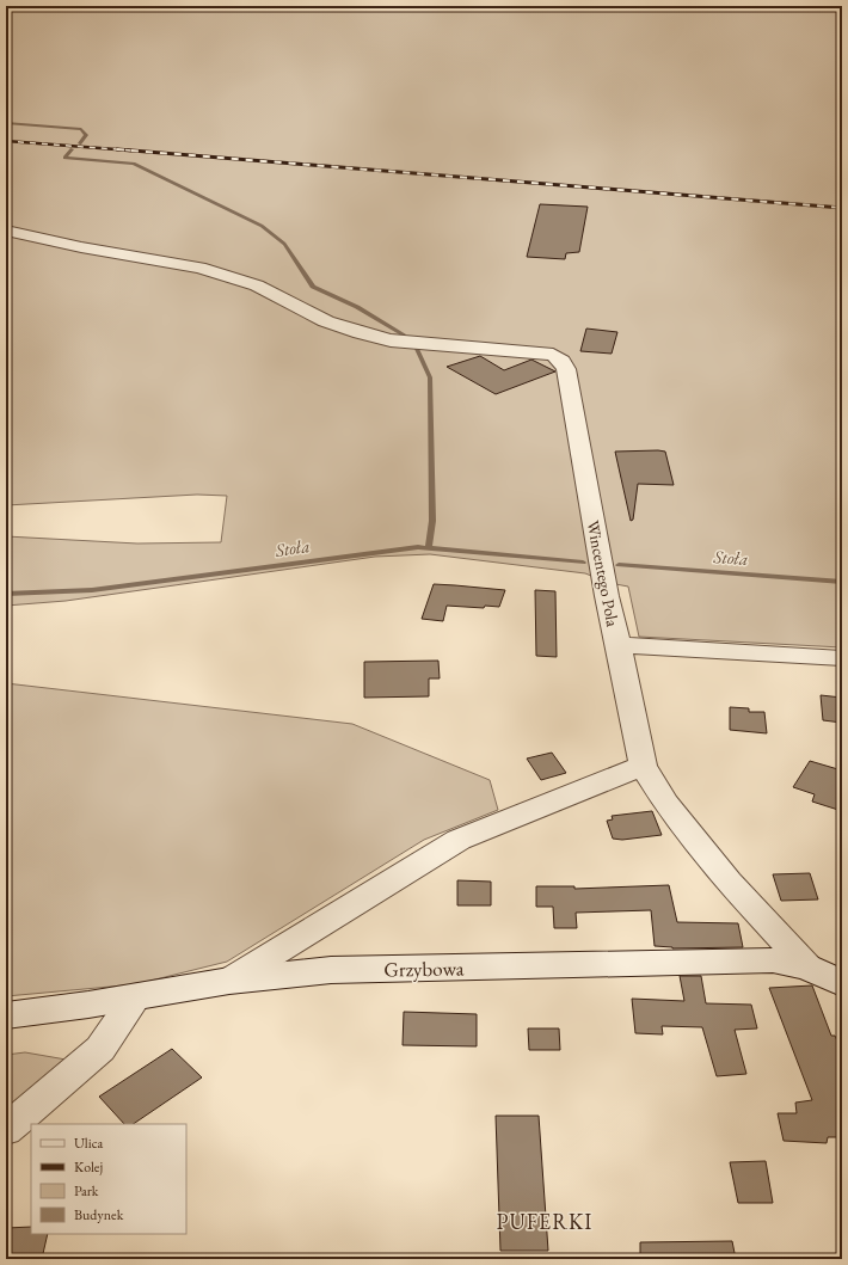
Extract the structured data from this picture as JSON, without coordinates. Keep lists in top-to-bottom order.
{
  "streets": {
    "street": ["Wincentego Pola", "Grzybowa"]
  },
  "crossings": [
    ["Wincentego Pola", "Grzybowa"]
  ],
  "districts": ["PUFERKI"],
  "water": ["Stoła"],
  "legend": [
    "Ulica",
    "Kolej",
    "Park",
    "Budynek"
  ]
}
